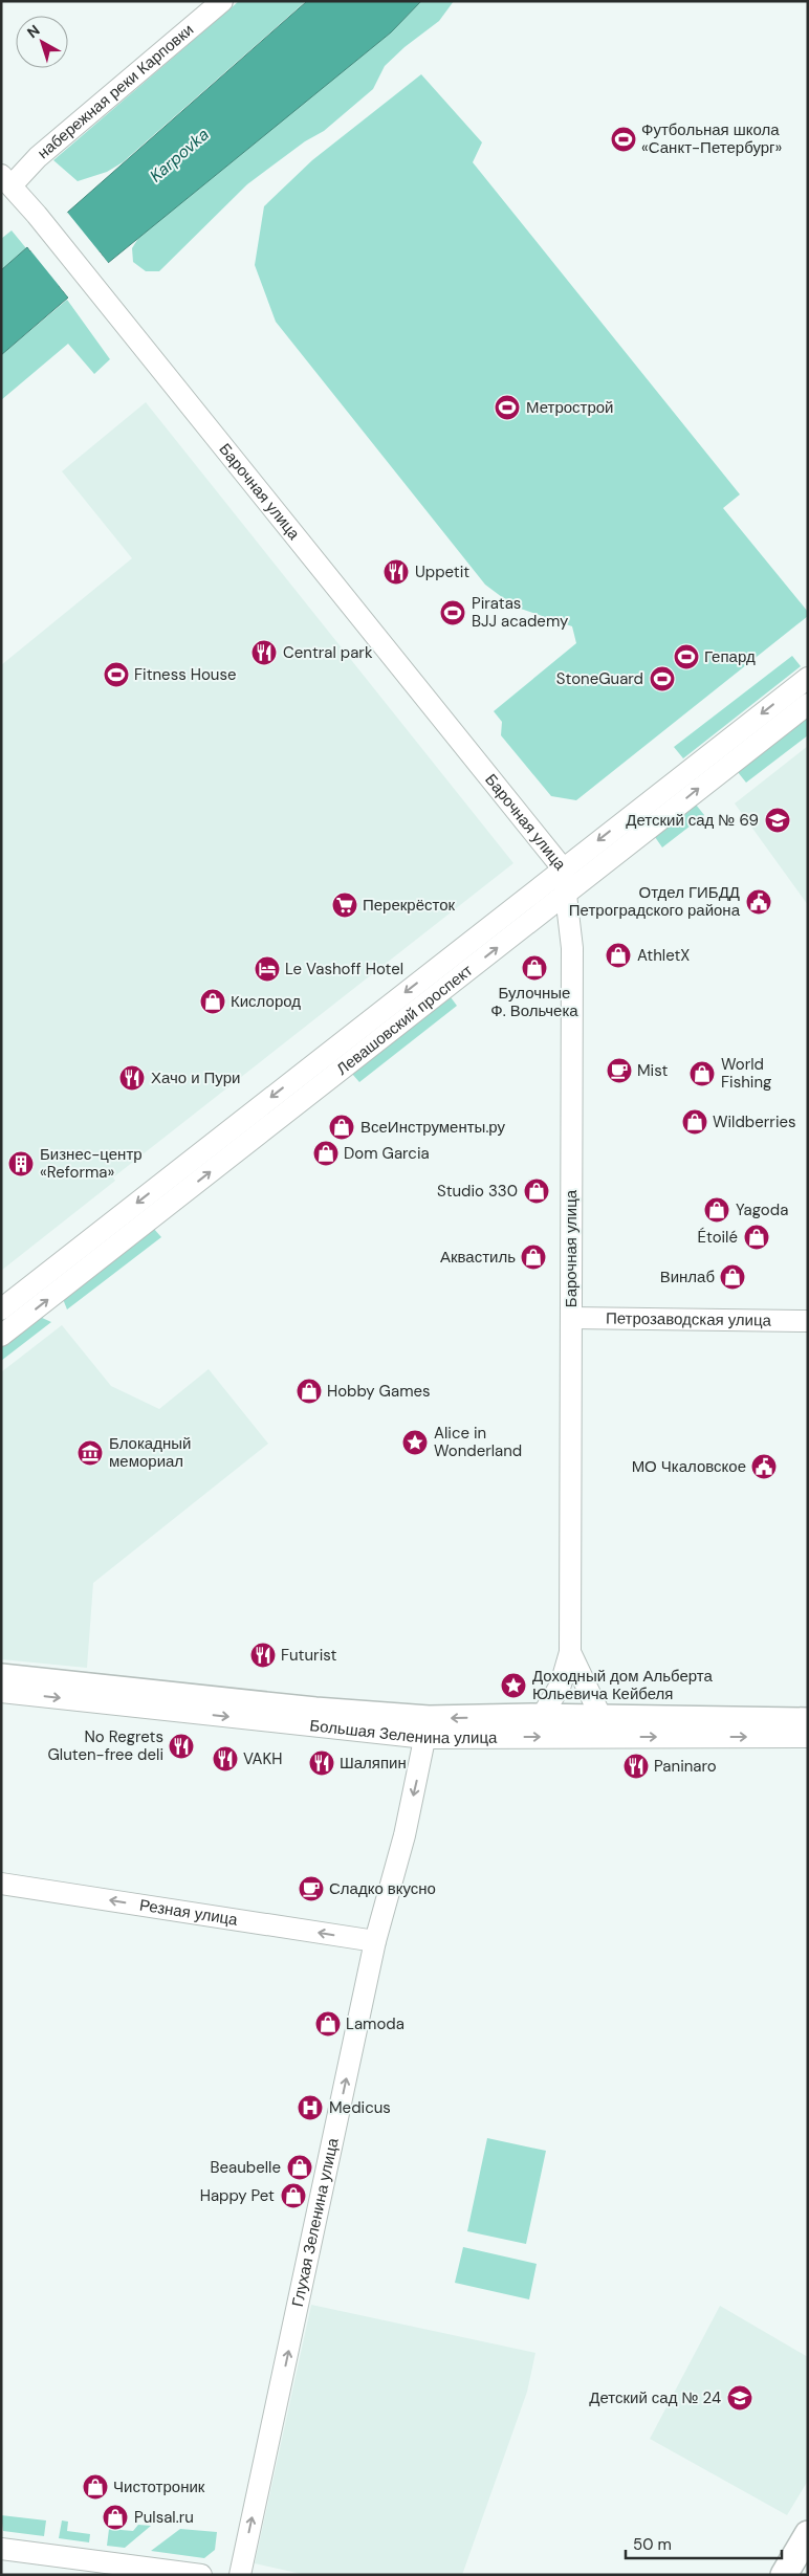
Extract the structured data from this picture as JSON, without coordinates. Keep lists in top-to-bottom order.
{
  "streets": {
    "main road": ["Большая Зеленина улица"],
    "street": [
      "набережная реки Карповки",
      "Барочная улица",
      "Левашовский проспект",
      "Петрозаводская улица",
      "Резная улица",
      "Глухая Зеленина улица"
    ]
  },
  "crossings": [
    ["набережная реки Карповки", "Барочная улица"],
    ["Барочная улица", "Левашовский проспект"],
    ["Барочная улица", "Петрозаводская улица"],
    ["Барочная улица", "Большая Зеленина улица"],
    ["Большая Зеленина улица", "Глухая Зеленина улица"],
    ["Резная улица", "Глухая Зеленина улица"]
  ],
  "one_way": ["Резная улица"],
  "water": ["Karpovka"],
  "places": {
    "sports": [
      "Футбольная школа «Санкт-Петербург»",
      "Метрострой",
      "Piratas BJJ academy",
      "Гепард",
      "Fitness House",
      "StoneGuard"
    ],
    "restaurant": [
      "Uppetit",
      "Central park",
      "Хачо и Пури",
      "Futurist",
      "No Regrets Gluten-free deli",
      "VAKH",
      "Шаляпин",
      "Paninaro"
    ],
    "school or university": ["Детский сад № 69", "Детский сад № 24"],
    "public building": ["Отдел ГИБДД Петроградского района", "МО Чкаловское"],
    "supermarket": ["Перекрёсток"],
    "shop": [
      "AthletX",
      "Булочные Ф. Вольчека",
      "Кислород",
      "World Fishing",
      "Wildberries",
      "ВсеИнструменты.ру",
      "Dom Garcia",
      "Studio 330",
      "Yagoda",
      "Étoilé",
      "Аквастиль",
      "Винлаб",
      "Hobby Games",
      "Lamoda",
      "Beaubelle",
      "Happy Pet",
      "Чистотроник",
      "Pulsal.ru"
    ],
    "hotel": ["Le Vashoff Hotel"],
    "cafe": ["Mist", "Сладко вкусно"],
    "building": ["Бизнес-центр «Reforma»"],
    "place": ["Alice in Wonderland", "Доходный дом Альберта Юльевича Кейбеля"],
    "museum": ["Блокадный мемориал"],
    "hospital": ["Medicus"]
  },
  "scale_bar": "50 m",
  "north": "top left"
}
